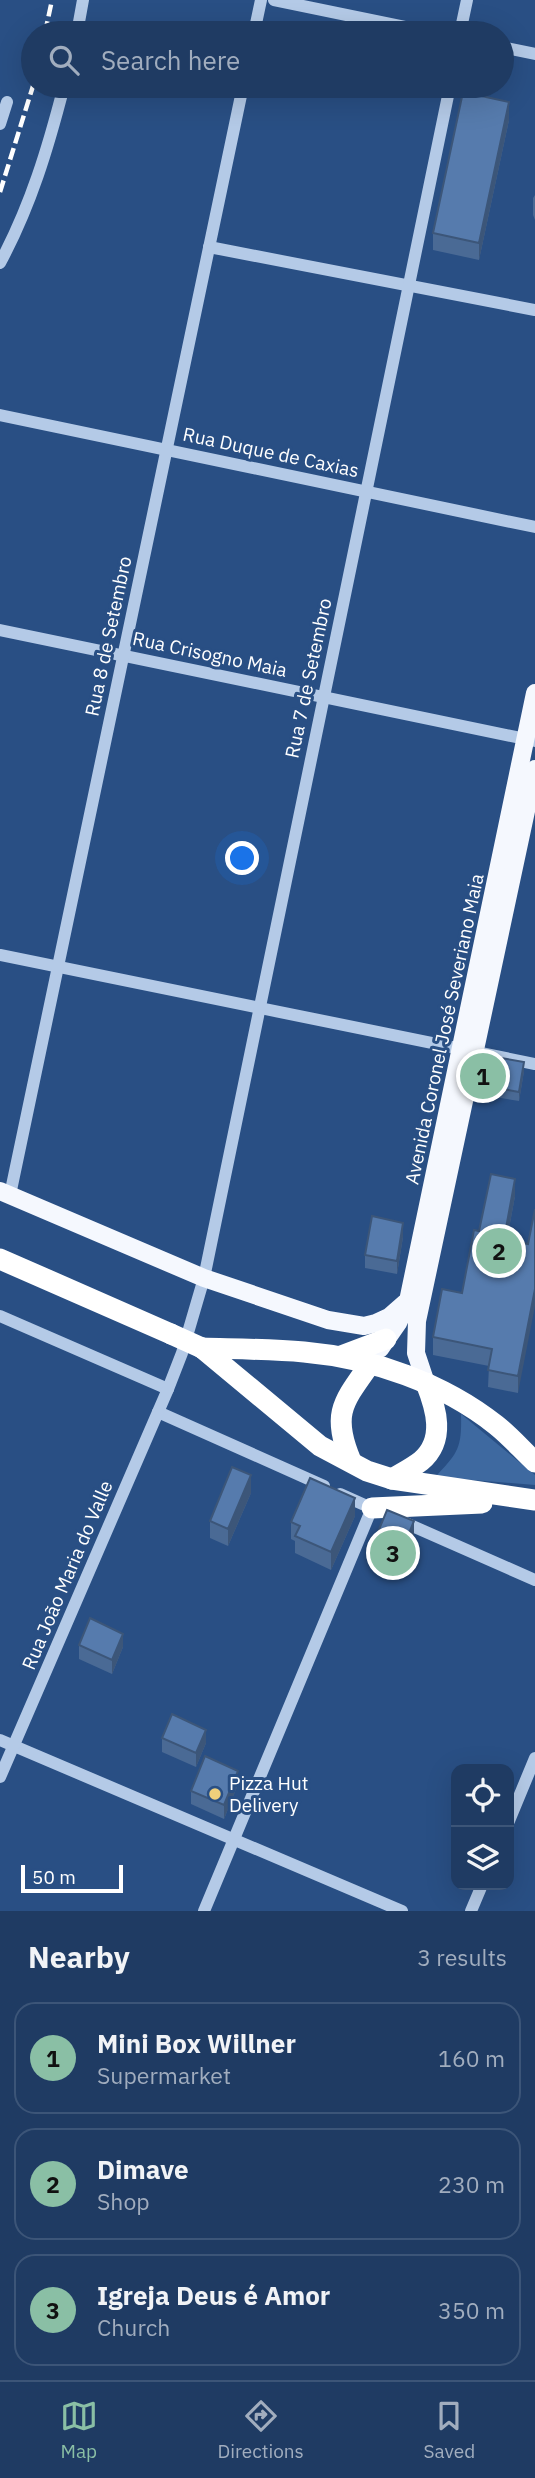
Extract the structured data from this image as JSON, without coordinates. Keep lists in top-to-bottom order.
{
  "streets": {
    "main road": ["Avenida Coronel José Severiano Maia"],
    "street": [
      "Rua Duque de Caxias",
      "Rua 8 de Setembro",
      "Rua Crisogno Maia",
      "Rua 7 de Setembro",
      "Rua João Maria do Valle"
    ]
  },
  "crossings": [
    ["Rua Duque de Caxias", "Rua 8 de Setembro"],
    ["Rua Duque de Caxias", "Rua 7 de Setembro"],
    ["Rua 8 de Setembro", "Rua Crisogno Maia"],
    ["Rua Crisogno Maia", "Rua 7 de Setembro"],
    ["Rua Crisogno Maia", "Avenida Coronel José Severiano Maia"],
    ["Rua 7 de Setembro", "Rua João Maria do Valle"]
  ],
  "places": ["Pizza Hut Delivery"],
  "scale_bar": "50 m",
  "page": {
    "search": "Search here",
    "pins": ["1", "2", "3"],
    "scale": "50 m",
    "heading": ["Nearby", "3 results"],
    "list": [
      {
        "mark": "1",
        "name": "Mini Box Willner",
        "note": "Supermarket",
        "value": "160 m"
      },
      {
        "mark": "2",
        "name": "Dimave",
        "note": "Shop",
        "value": "230 m"
      },
      {
        "mark": "3",
        "name": "Igreja Deus é Amor",
        "note": "Church",
        "value": "350 m"
      }
    ],
    "nav": ["Map", "Directions", "Saved"]
  }
}
